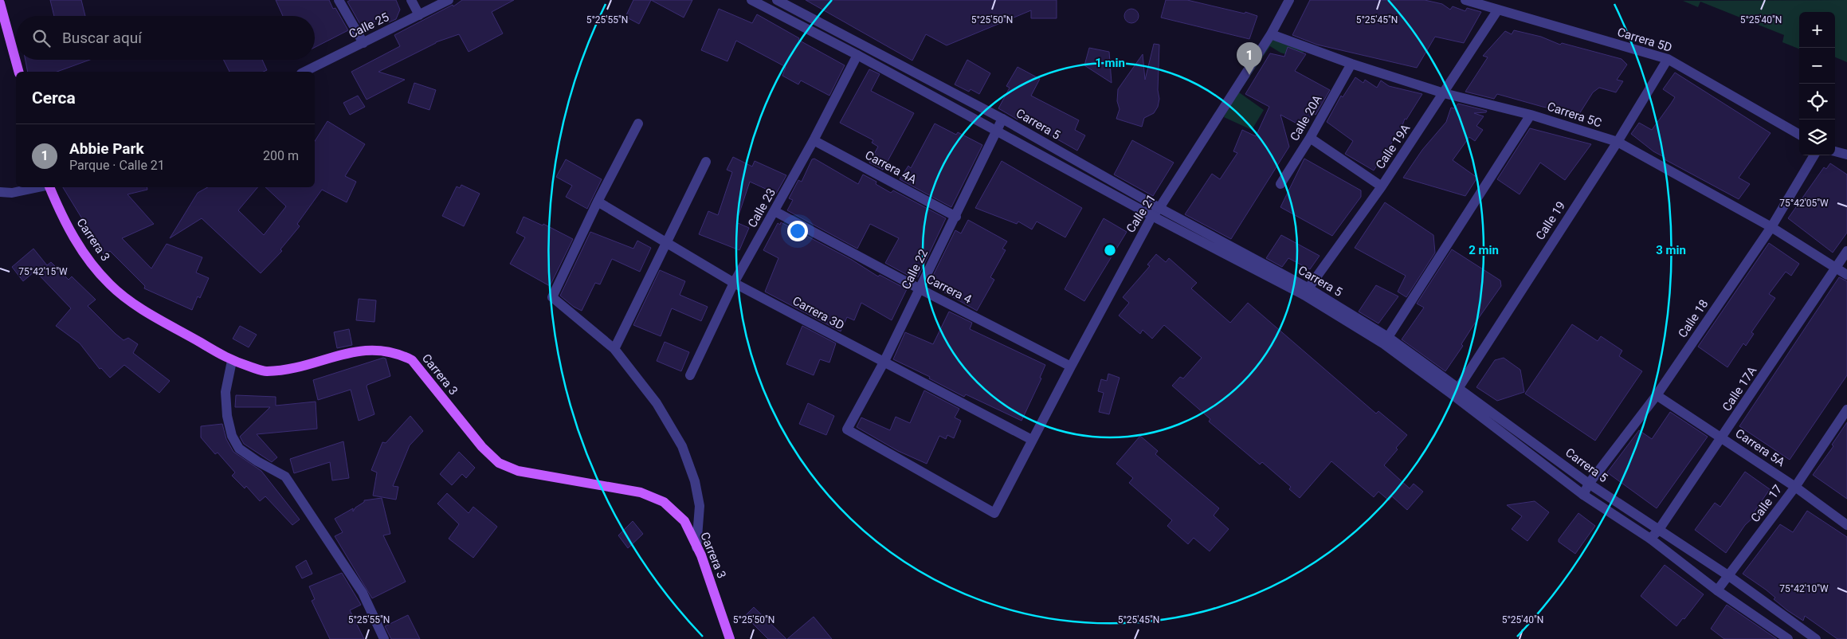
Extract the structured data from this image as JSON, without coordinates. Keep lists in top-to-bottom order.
{
  "streets": {
    "main road": ["Carrera 3"],
    "street": [
      "Calle 25",
      "Carrera 5D",
      "Carrera 5C",
      "Calle 20A",
      "Carrera 5",
      "Calle 19A",
      "Carrera 4A",
      "Calle 23",
      "Calle 21",
      "Calle 19",
      "Calle 22",
      "Carrera 4",
      "Carrera 3D",
      "Calle 18",
      "Calle 17A",
      "Carrera 5A",
      "Calle 17"
    ]
  },
  "crossings": [
    ["Carrera 5D", "Calle 19A"],
    ["Carrera 5D", "Calle 19"],
    ["Carrera 5C", "Calle 20A"],
    ["Carrera 5C", "Calle 19A"],
    ["Carrera 5C", "Calle 21"],
    ["Carrera 5C", "Calle 19"],
    ["Carrera 5C", "Calle 18"],
    ["Carrera 5C", "Calle 17A"],
    ["Carrera 5", "Calle 19A"],
    ["Carrera 5", "Calle 23"],
    ["Carrera 5", "Calle 21"],
    ["Carrera 5", "Calle 19"],
    ["Carrera 5", "Calle 22"],
    ["Carrera 5", "Calle 18"],
    ["Carrera 5", "Calle 17A"],
    ["Carrera 5", "Calle 17"],
    ["Carrera 4A", "Calle 23"],
    ["Carrera 4A", "Calle 22"],
    ["Calle 23", "Carrera 4"],
    ["Calle 23", "Carrera 3D"],
    ["Calle 21", "Calle 22"],
    ["Calle 21", "Carrera 4"],
    ["Calle 21", "Carrera 3D"],
    ["Calle 22", "Carrera 4"],
    ["Calle 22", "Carrera 3D"],
    ["Calle 18", "Carrera 5A"],
    ["Calle 17A", "Carrera 5A"],
    ["Carrera 5A", "Calle 17"]
  ],
  "page": {
    "map_buttons": ["+", "−"],
    "search": "Buscar aquí",
    "pins": "1",
    "heading": "Cerca",
    "list": [
      {
        "mark": "1",
        "name": "Abbie Park",
        "note": "Parque · Calle 21",
        "value": "200 m"
      }
    ]
  },
  "coordinates": [
    "5°25'55\"N",
    "5°25'50\"N",
    "5°25'40\"N",
    "5°25'45\"N",
    "75°42'05\"W",
    "75°42'15\"W",
    "75°42'10\"W"
  ],
  "rings": ["1 min", "2 min", "3 min"]
}
